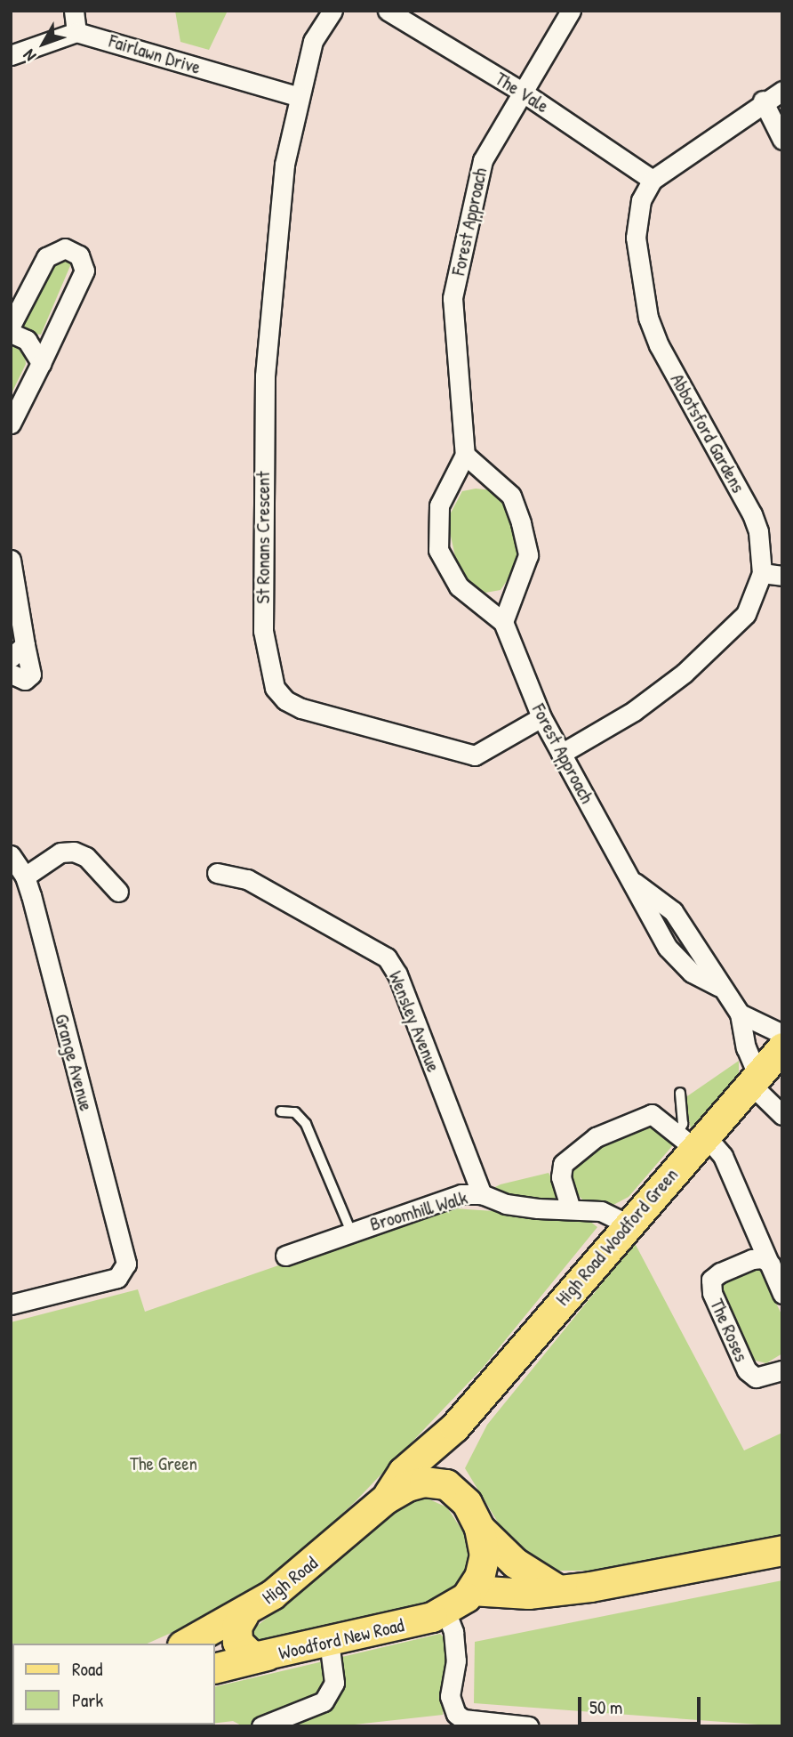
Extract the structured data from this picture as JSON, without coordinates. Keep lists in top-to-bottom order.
{
  "streets": {
    "main road": ["High Road Woodford Green", "High Road", "Woodford New Road"],
    "street": [
      "Fairlawn Drive",
      "The Vale",
      "Forest Approach",
      "Abbotsford Gardens",
      "St Ronans Crescent",
      "Wensley Avenue",
      "Grange Avenue",
      "Broomhill Walk",
      "The Roses"
    ]
  },
  "crossings": [
    ["Fairlawn Drive", "St Ronans Crescent"],
    ["The Vale", "Forest Approach"],
    ["The Vale", "Abbotsford Gardens"],
    ["Forest Approach", "Abbotsford Gardens"],
    ["Forest Approach", "St Ronans Crescent"],
    ["Forest Approach", "High Road Woodford Green"],
    ["Wensley Avenue", "Broomhill Walk"],
    ["Broomhill Walk", "High Road Woodford Green"],
    ["High Road Woodford Green", "High Road"],
    ["High Road", "Woodford New Road"]
  ],
  "parks": ["The Green"],
  "legend": ["Road", "Park"],
  "scale_bar": "50 m",
  "north": "bottom left"
}
